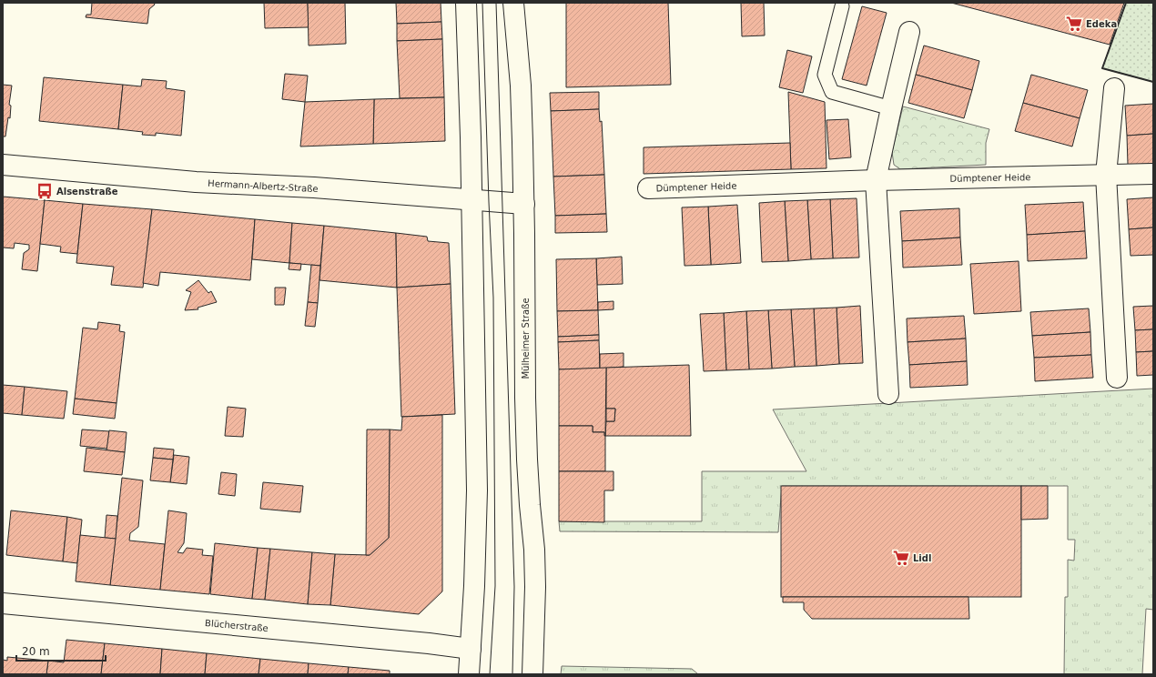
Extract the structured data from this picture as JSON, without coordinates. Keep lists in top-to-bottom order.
{
  "streets": {
    "street": [
      "Dümptener Heide",
      "Hermann-Albertz-Straße",
      "Mülheimer Straße",
      "Blücherstraße"
    ]
  },
  "crossings": [
    ["Hermann-Albertz-Straße", "Mülheimer Straße"]
  ],
  "places": {
    "supermarket": ["Edeka", "Lidl"],
    "bus stop": ["Alsenstraße"]
  },
  "scale_bar": "20 m"
}
